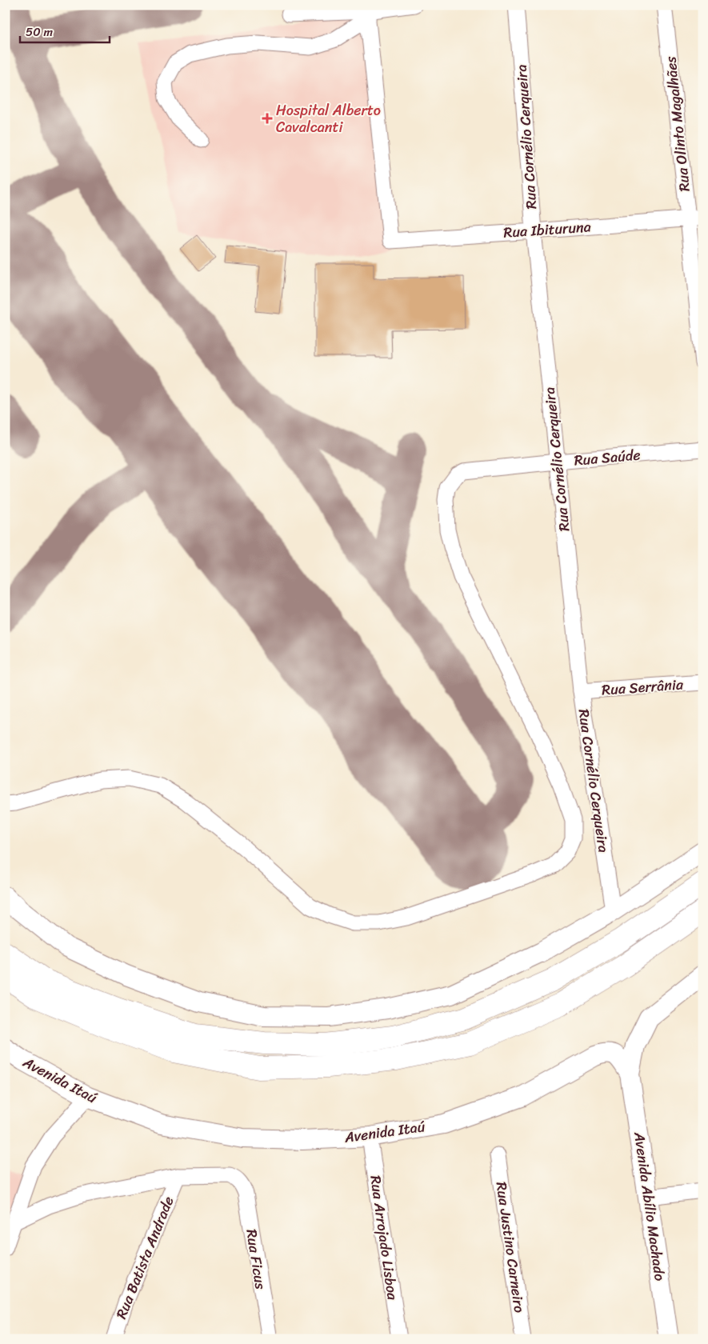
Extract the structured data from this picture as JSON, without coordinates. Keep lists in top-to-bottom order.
{
  "streets": {
    "main road": ["Avenida Itaú", "Avenida Abílio Machado"],
    "street": [
      "Rua Olinto Magalhães",
      "Rua Cornélio Cerqueira",
      "Rua Ibituruna",
      "Rua Saúde",
      "Rua Serrânia",
      "Rua Arrojado Lisboa",
      "Rua Justino Carneiro",
      "Rua Batista Andrade",
      "Rua Ficus"
    ]
  },
  "crossings": [
    ["Rua Olinto Magalhães", "Rua Ibituruna"],
    ["Rua Cornélio Cerqueira", "Rua Ibituruna"],
    ["Rua Cornélio Cerqueira", "Rua Saúde"],
    ["Rua Cornélio Cerqueira", "Rua Serrânia"],
    ["Avenida Itaú", "Avenida Abílio Machado"],
    ["Avenida Itaú", "Rua Arrojado Lisboa"],
    ["Rua Batista Andrade", "Rua Ficus"]
  ],
  "places": {
    "health": ["Hospital Alberto Cavalcanti"]
  },
  "scale_bar": "50 m"
}
